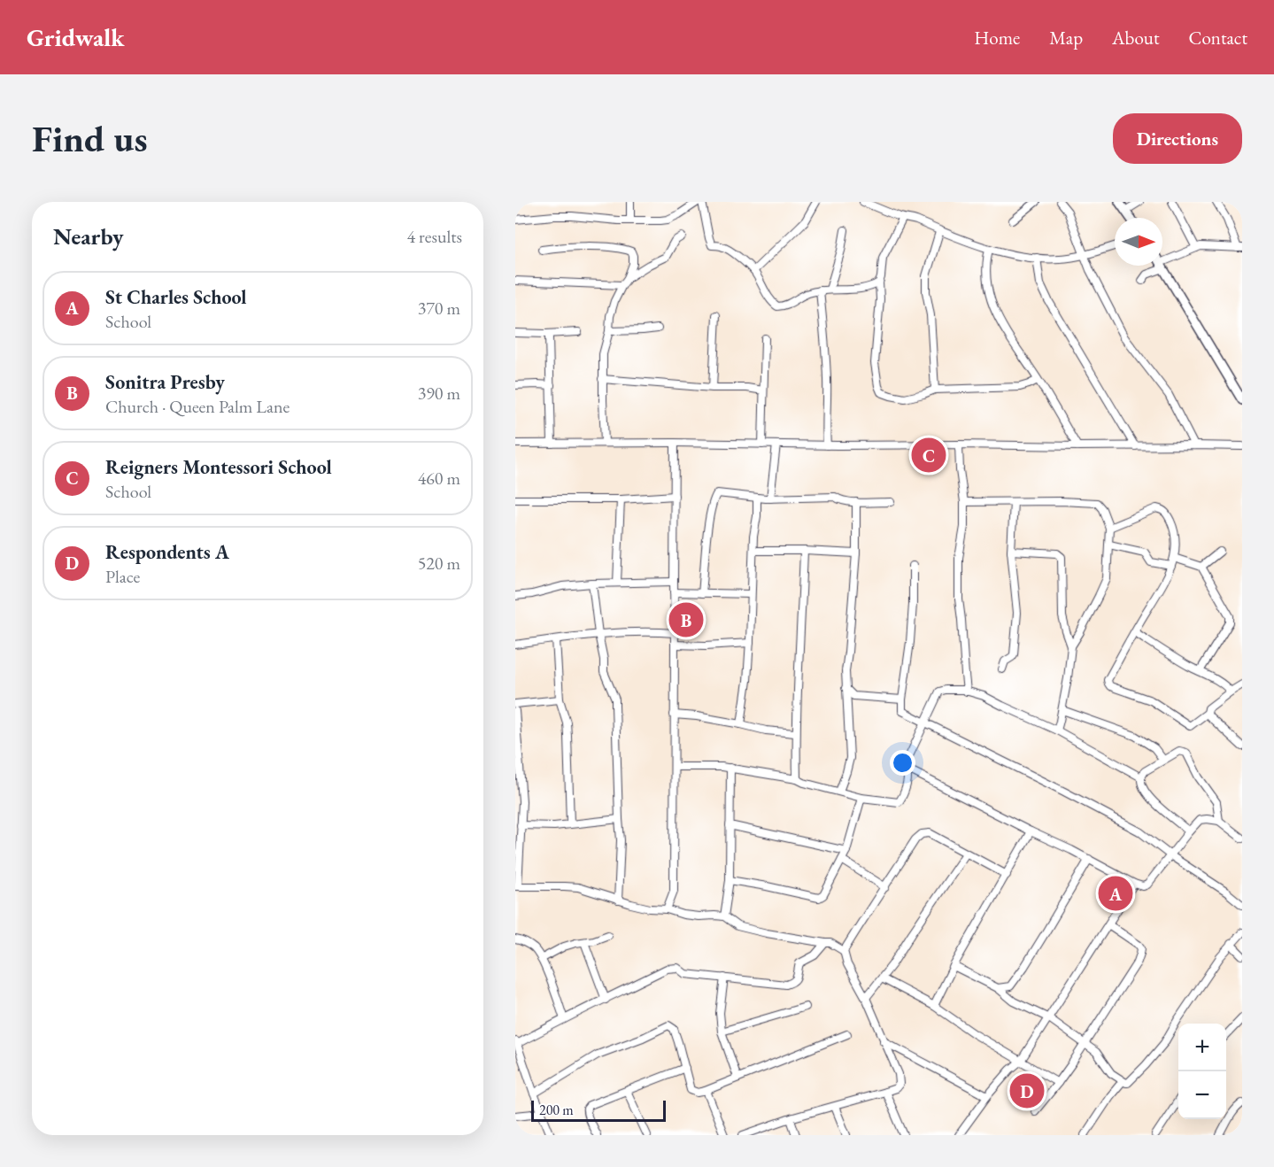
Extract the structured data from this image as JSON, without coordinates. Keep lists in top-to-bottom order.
{
  "scale_bar": "200 m",
  "north": "right",
  "page": {
    "header": "Gridwalk",
    "nav": [
      "Home",
      "Map",
      "About",
      "Contact"
    ],
    "buttons": "Directions",
    "title": "Find us",
    "heading": ["Nearby", "4 results"],
    "list": [
      {
        "mark": "A",
        "name": "St Charles School",
        "note": "School",
        "value": "370 m"
      },
      {
        "mark": "B",
        "name": "Sonitra Presby",
        "note": "Church · Queen Palm Lane",
        "value": "390 m"
      },
      {
        "mark": "C",
        "name": "Reigners Montessori School",
        "note": "School",
        "value": "460 m"
      },
      {
        "mark": "D",
        "name": "Respondents A",
        "note": "Place",
        "value": "520 m"
      }
    ],
    "pins": [
      "C",
      "B",
      "A",
      "D"
    ],
    "map_buttons": ["+", "−"],
    "scale": "200 m"
  }
}
